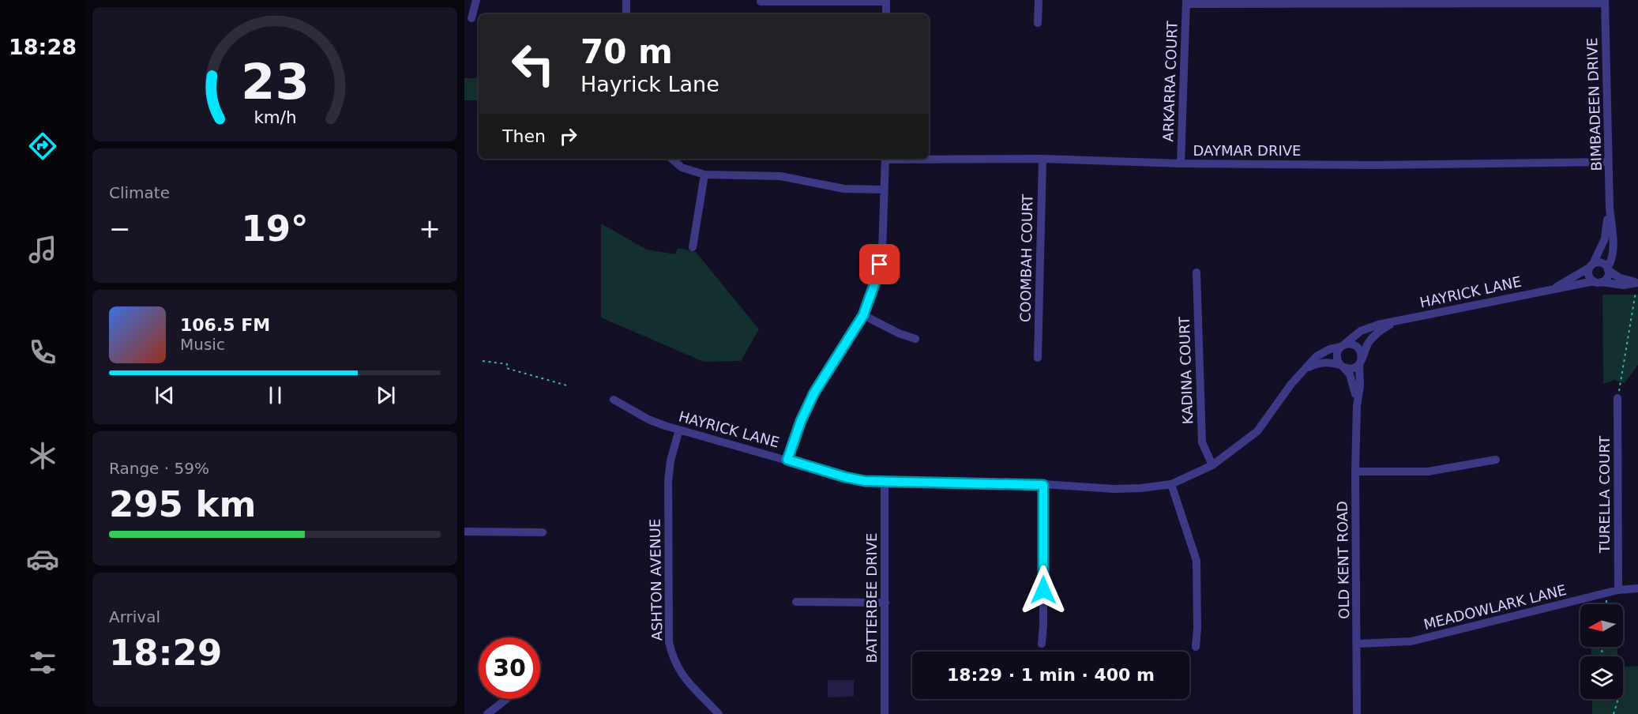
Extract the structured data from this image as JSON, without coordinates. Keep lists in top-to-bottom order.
{
  "streets": {
    "street": [
      "ARKARRA COURT",
      "BIMBADEEN DRIVE",
      "DAYMAR DRIVE",
      "COOMBAH COURT",
      "HAYRICK LANE",
      "KADINA COURT",
      "TURELLA COURT",
      "OLD KENT ROAD",
      "ASHTON AVENUE",
      "BATTERBEE DRIVE",
      "MEADOWLARK LANE"
    ]
  },
  "crossings": [
    ["ARKARRA COURT", "DAYMAR DRIVE"],
    ["BIMBADEEN DRIVE", "DAYMAR DRIVE"],
    ["BIMBADEEN DRIVE", "HAYRICK LANE"],
    ["DAYMAR DRIVE", "COOMBAH COURT"],
    ["HAYRICK LANE", "KADINA COURT"],
    ["HAYRICK LANE", "OLD KENT ROAD"],
    ["HAYRICK LANE", "ASHTON AVENUE"],
    ["HAYRICK LANE", "BATTERBEE DRIVE"],
    ["TURELLA COURT", "MEADOWLARK LANE"],
    ["OLD KENT ROAD", "MEADOWLARK LANE"]
  ],
  "north": "left",
  "page": {
    "tabs": "18:28",
    "turn": ["70 m", "Hayrick Lane"],
    "then": "Then",
    "tile": [
      "Climate",
      ["Range · 59%", "295 km"],
      ["Arrival", "18:29"]
    ],
    "heat": ["−", "19°", "+"],
    "song": ["106.5 FM", "Music"],
    "limit": "30",
    "trip": "18:29 · 1 min · 400 m",
    "gauge": ["23", "km/h"]
  }
}
